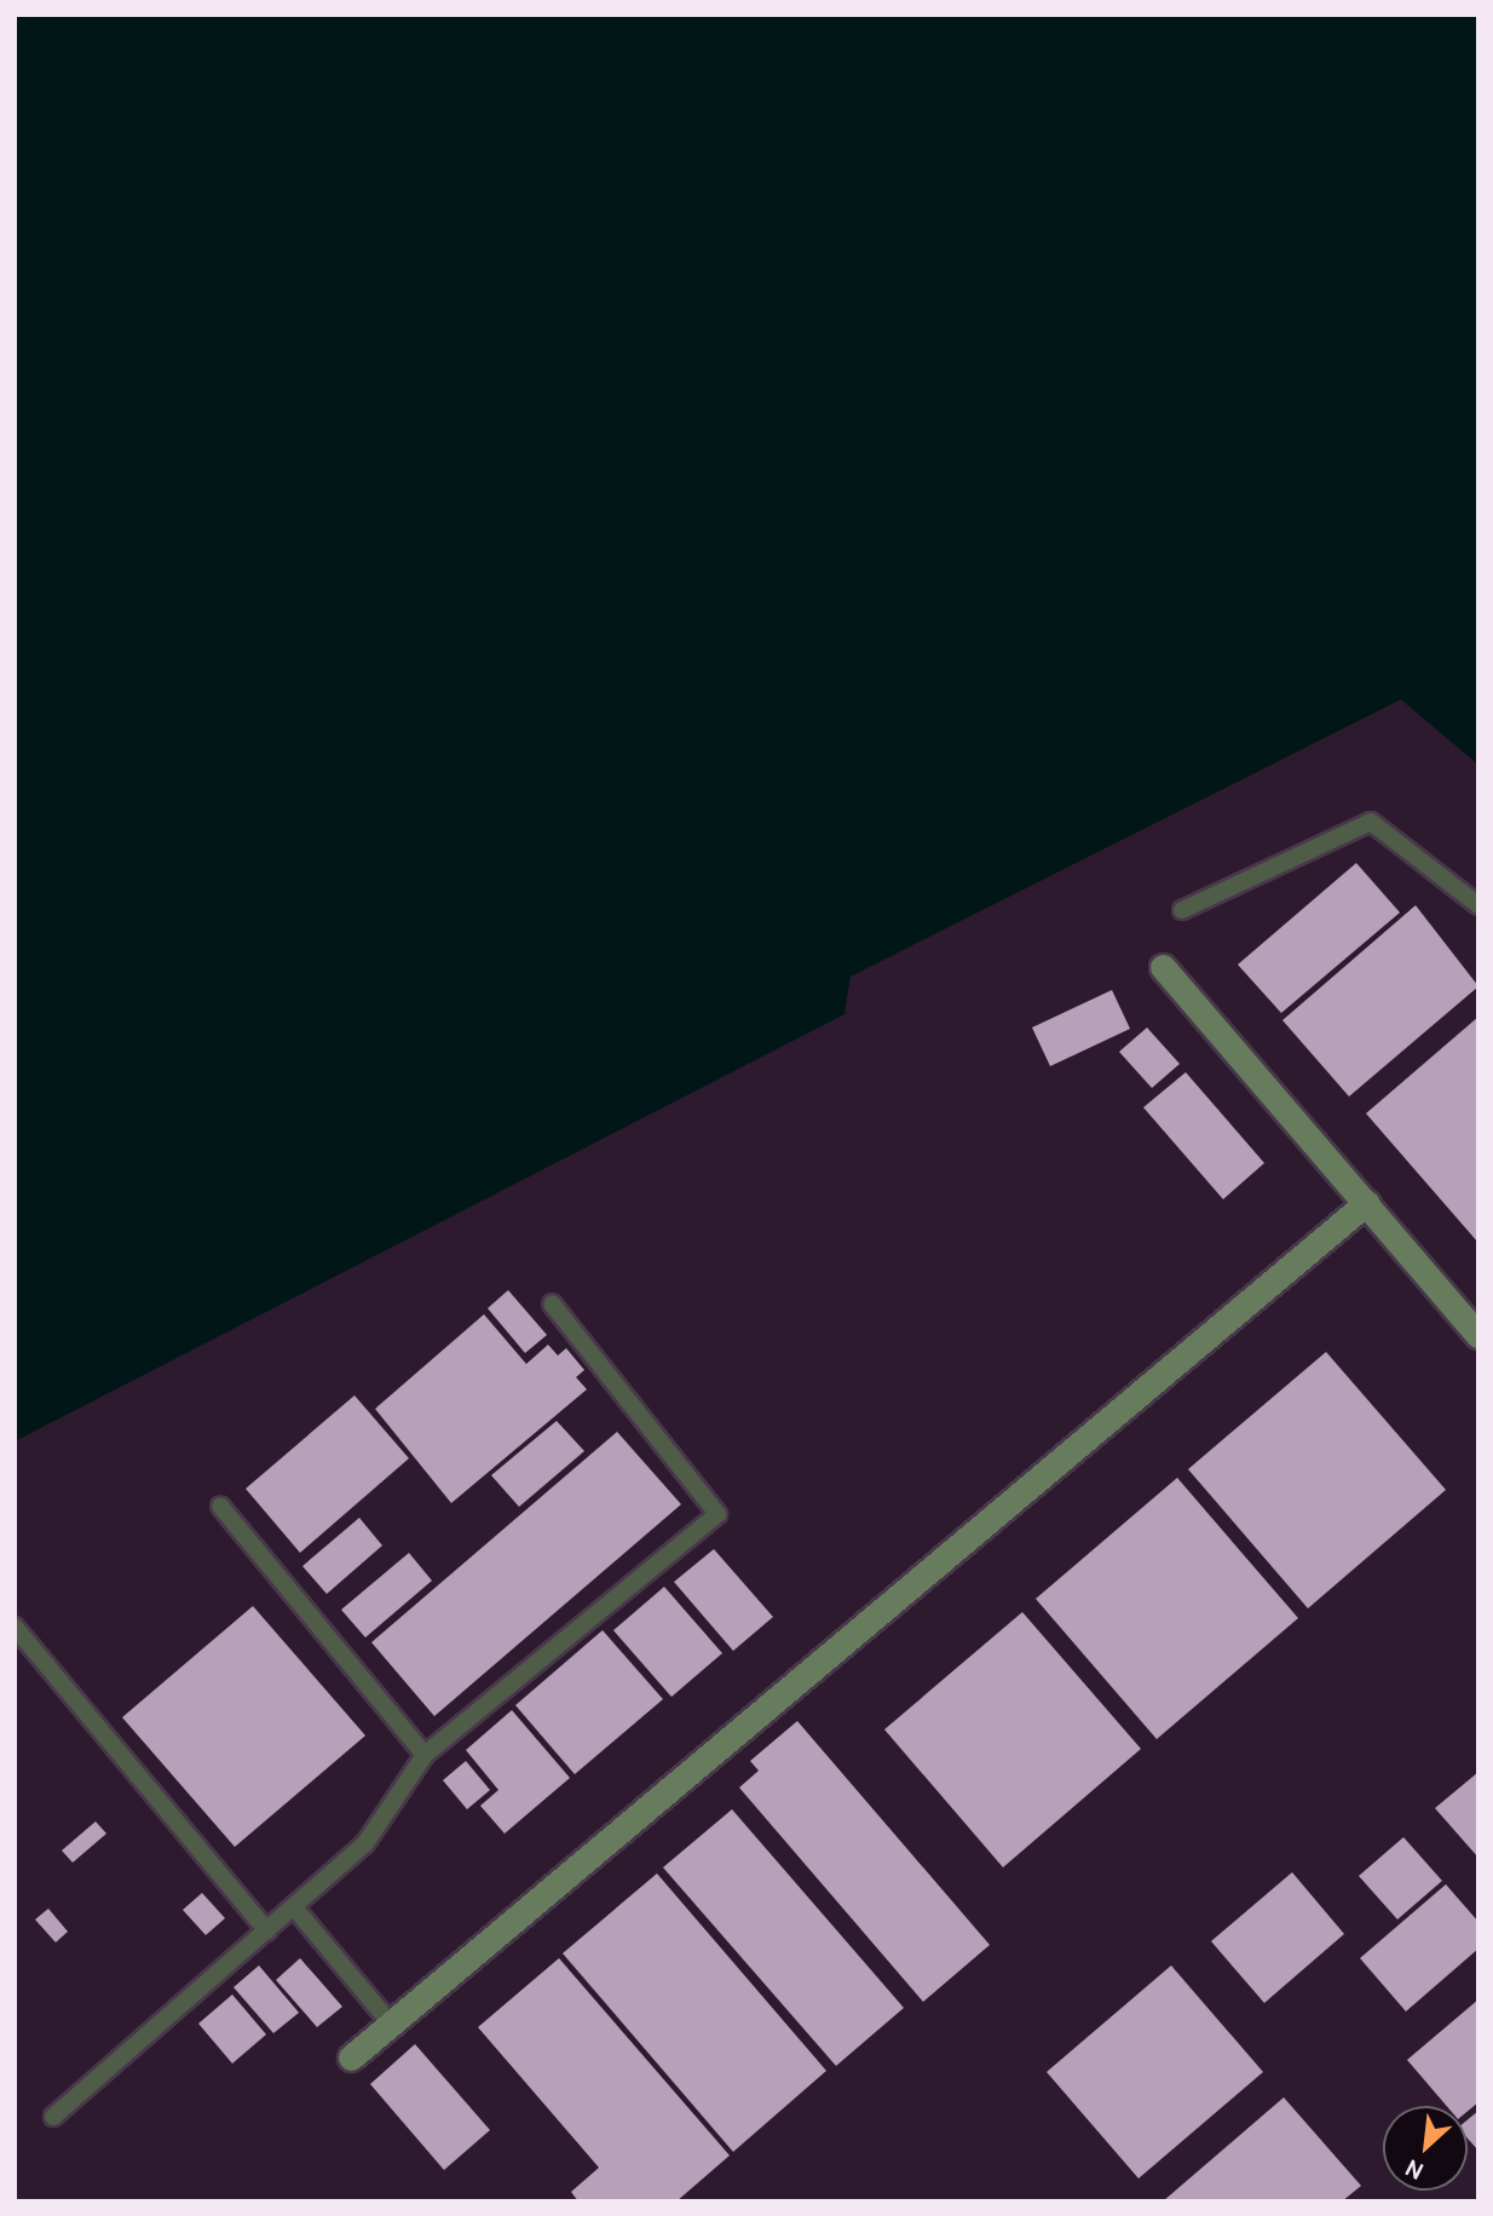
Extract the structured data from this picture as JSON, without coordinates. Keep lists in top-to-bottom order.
{
  "north": "bottom left"
}
